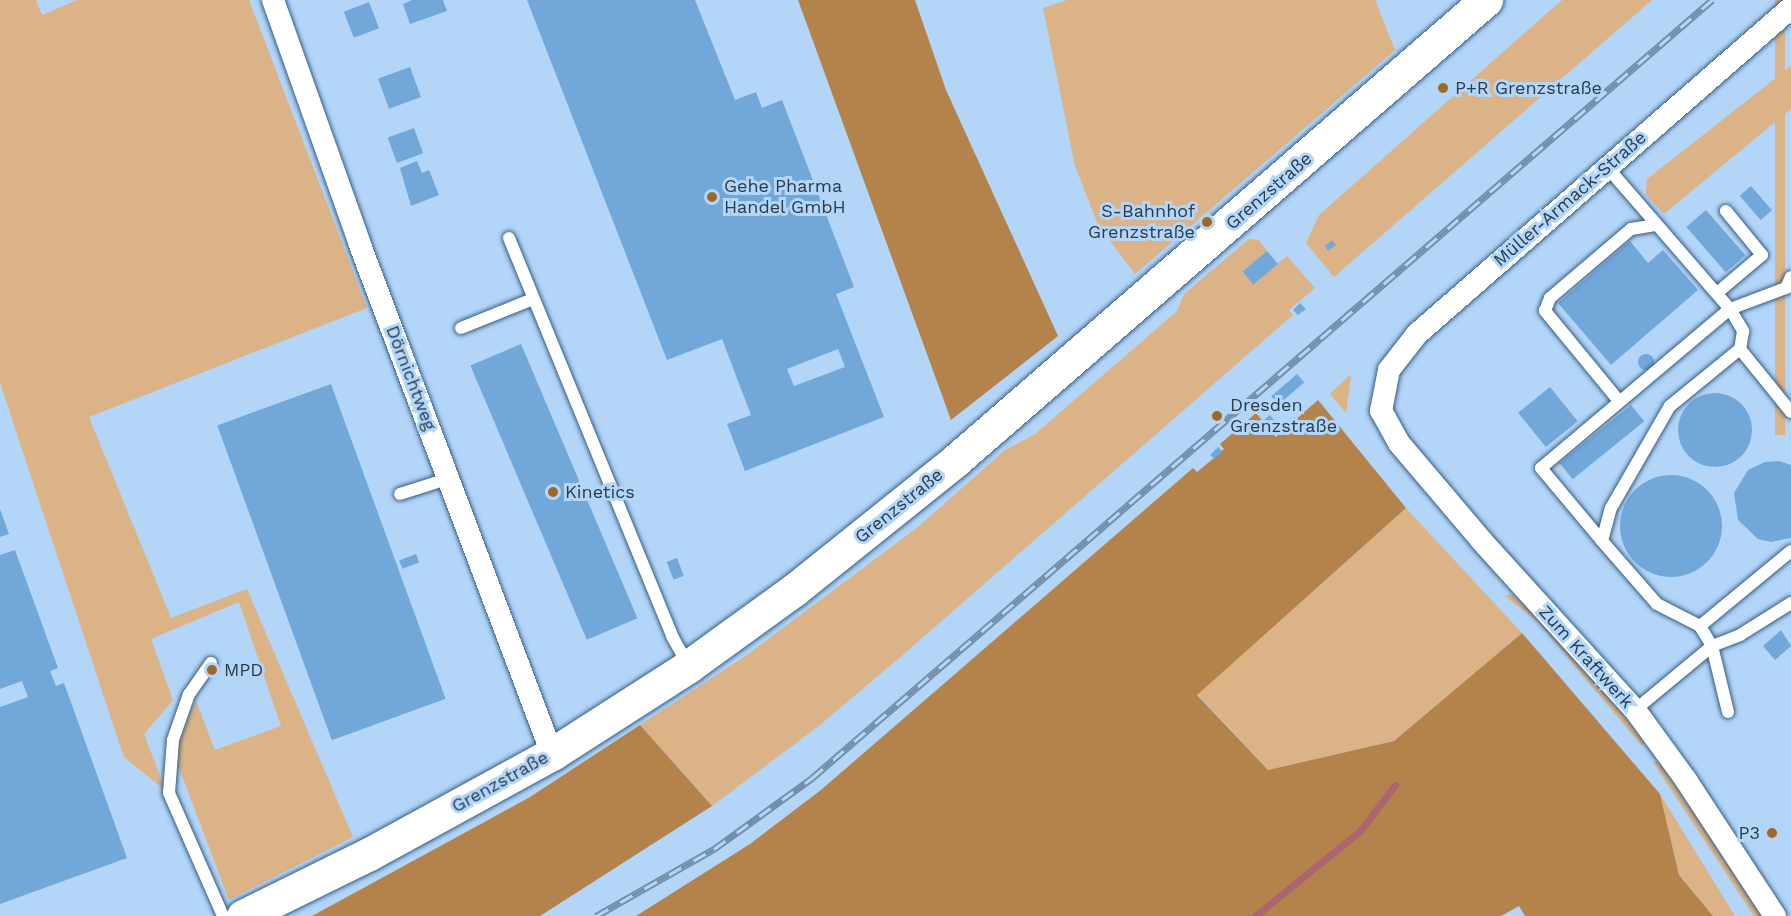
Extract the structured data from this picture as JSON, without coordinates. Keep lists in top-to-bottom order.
{
  "streets": {
    "main road": ["Grenzstraße"],
    "street": ["Müller-Armack-Straße", "Dörnichtweg", "Zum Kraftwerk"]
  },
  "crossings": [
    ["Grenzstraße", "Dörnichtweg"],
    ["Müller-Armack-Straße", "Zum Kraftwerk"]
  ],
  "places": [
    "P+R Grenzstraße",
    "Gehe Pharma Handel GmbH",
    "S-Bahnhof Grenzstraße",
    "Dresden Grenzstraße",
    "Kinetics",
    "MPD",
    "P3"
  ]
}
